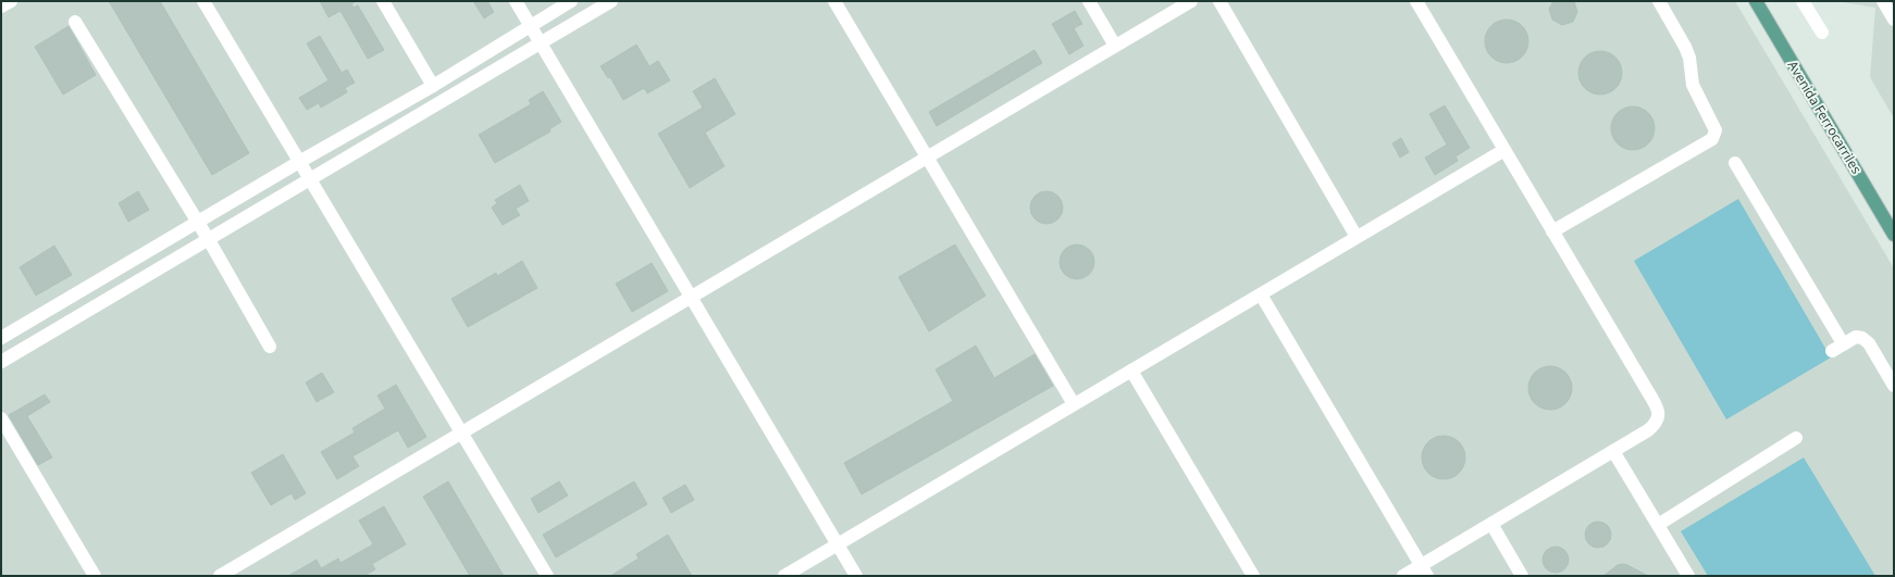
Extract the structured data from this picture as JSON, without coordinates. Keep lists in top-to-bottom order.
{
  "streets": {
    "main road": ["Avenida Ferrocarriles"]
  }
}
